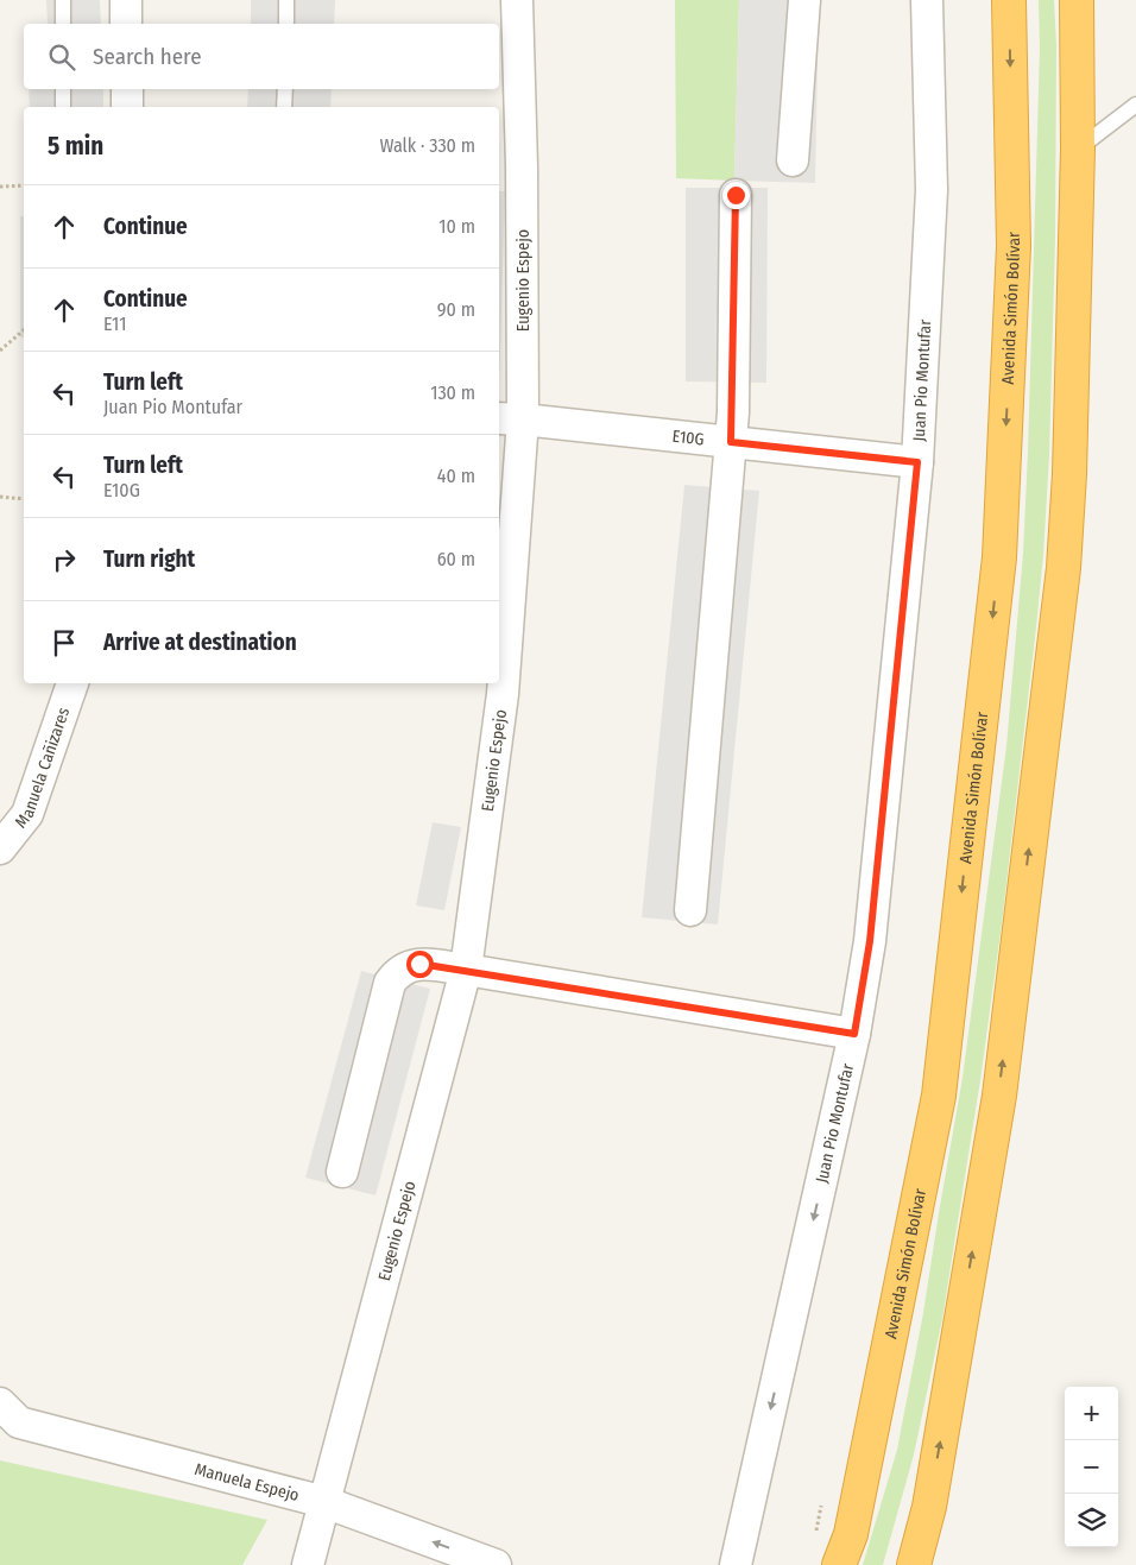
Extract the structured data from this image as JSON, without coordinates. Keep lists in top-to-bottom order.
{
  "streets": {
    "highway": ["Avenida Simón Bolívar"],
    "street": [
      "Eugenio Espejo",
      "Juan Pio Montufar",
      "E10G",
      "Manuela Cañizares",
      "Manuela Espejo"
    ]
  },
  "crossings": [
    ["Eugenio Espejo", "E10G"],
    ["Eugenio Espejo", "Manuela Espejo"],
    ["Juan Pio Montufar", "E10G"]
  ],
  "page": {
    "search": "Search here",
    "heading": ["5 min", "Walk · 330 m"],
    "list": [
      ["Continue", "10 m"],
      ["Continue", "E11", "90 m"],
      ["Turn left", "Juan Pio Montufar", "130 m"],
      ["Turn left", "E10G", "40 m"],
      ["Turn right", "60 m"],
      "Arrive at destination"
    ],
    "map_buttons": ["+", "−"]
  }
}
